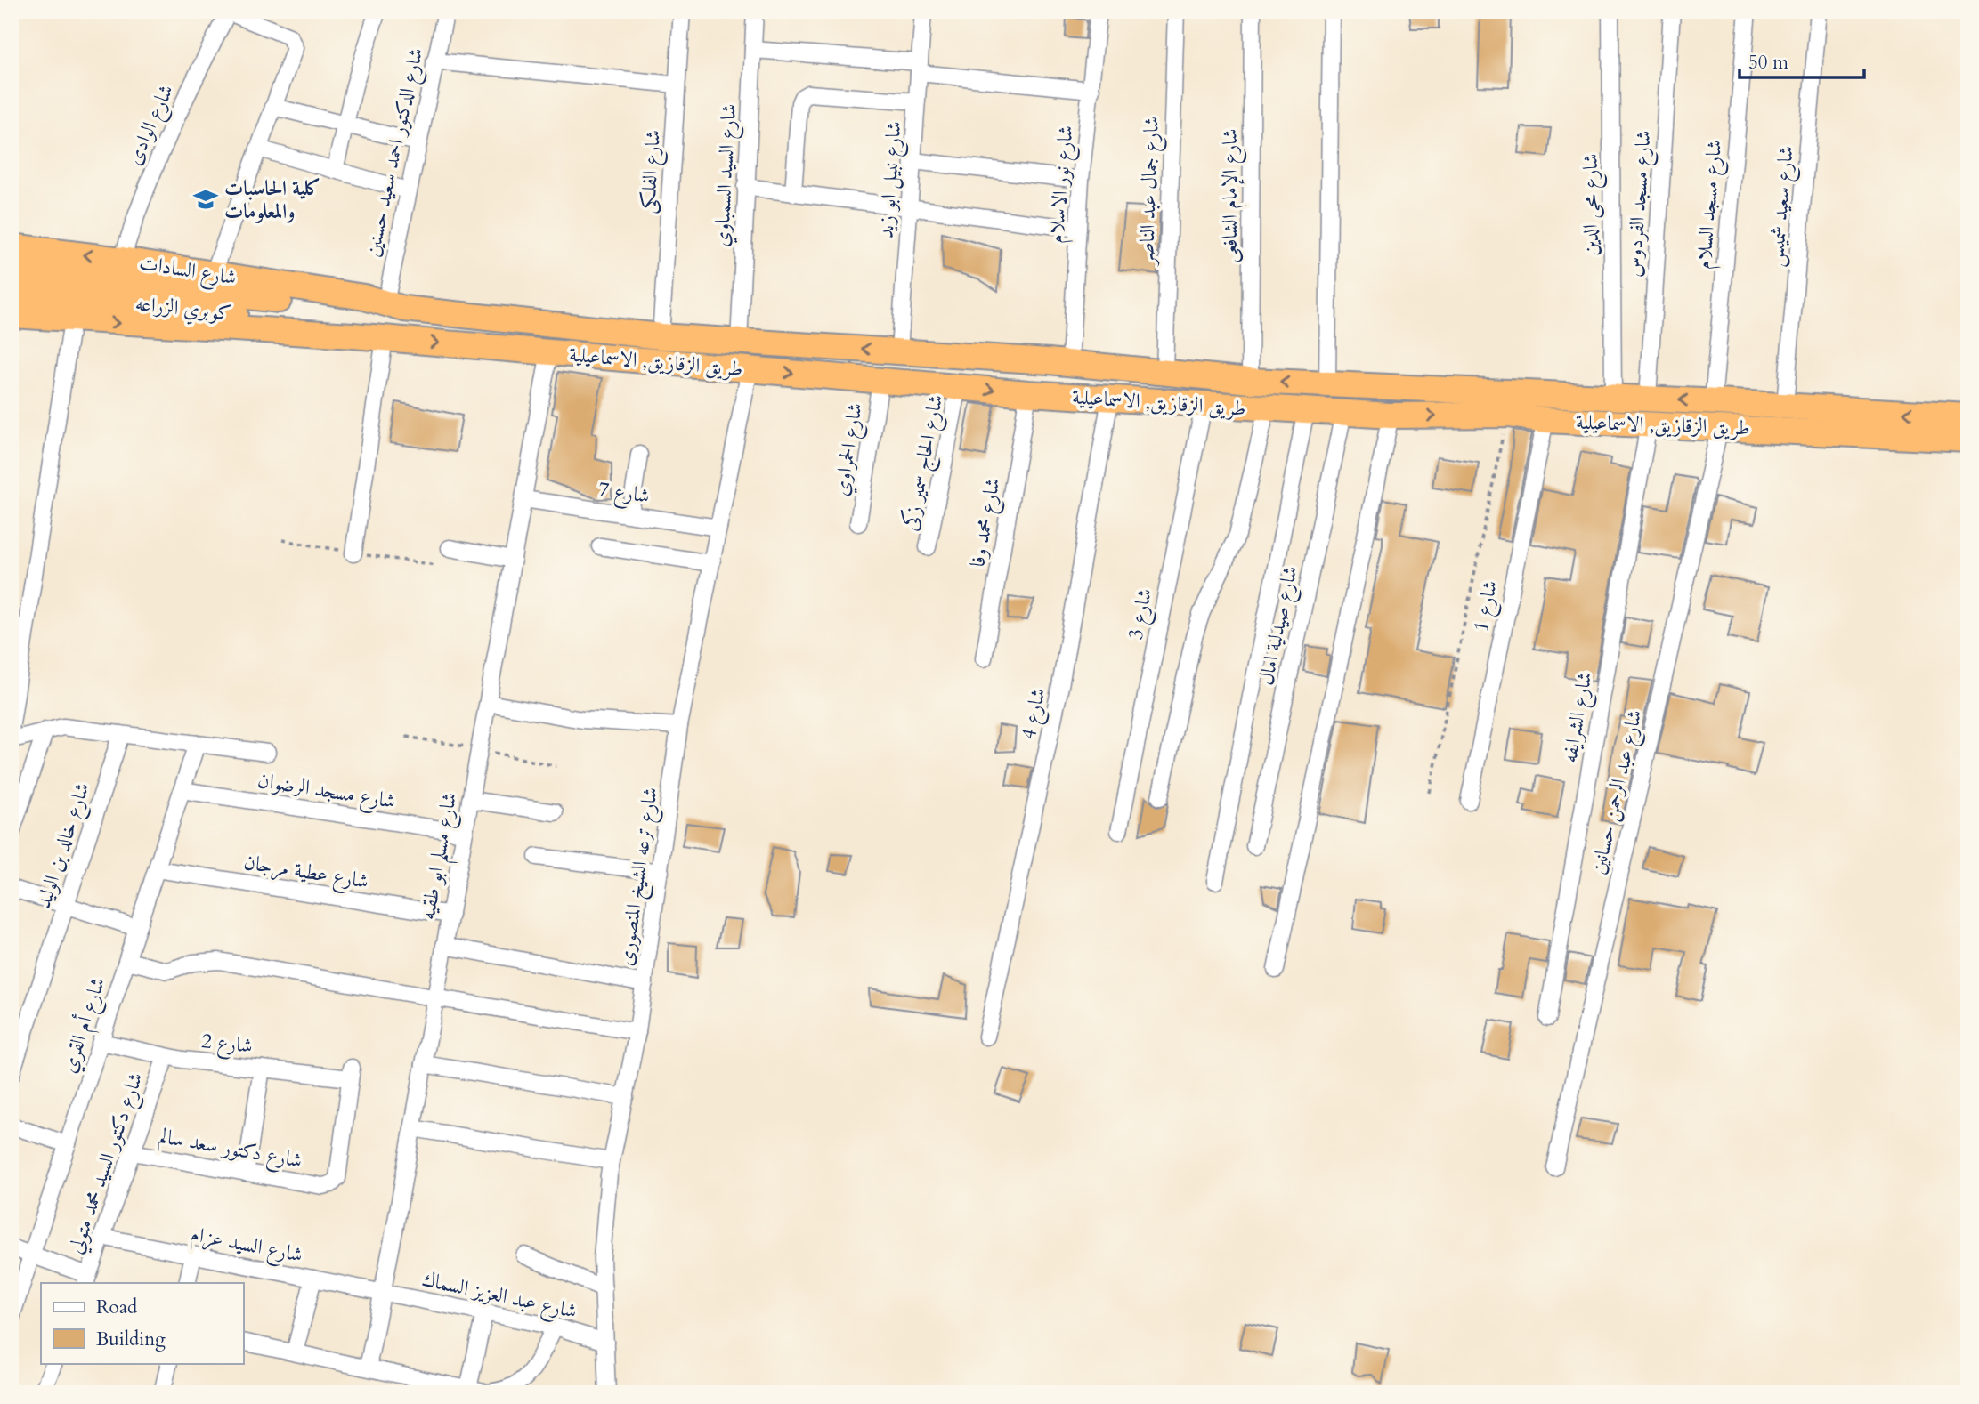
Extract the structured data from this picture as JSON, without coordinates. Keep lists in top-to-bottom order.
{
  "streets": {
    "highway": ["شارع السادات", "كوبري الزراعه", "طريق الزقازيق, الاسماعيلية"],
    "street": [
      "شارع الوادى",
      "شارع الدكتور احمد سعيد حسنين",
      "شارع الفلكى",
      "شارع السيد السمباوي",
      "شارع نبيل ابو زيد",
      "شارع نور الاسلام",
      "شارع جمال عبد الناصر",
      "شارع الإمام الشافعى",
      "شارع مسجد الفردوس",
      "شارع محى الدين",
      "شارع مسجد السلام",
      "شارع سعيد شميس",
      "شارع الحمراوي",
      "شارع الحاج سمير زكى",
      "شارع 7",
      "شارع محمد وفا",
      "شارع 1",
      "شارع 3",
      "شارع صيدلية امال",
      "شارع 4",
      "شارع الشرايفه",
      "شارع مسجد الرضوان",
      "شارع عبد الرحمن حسانين",
      "شارع خالد بن الوليد",
      "شارع مسلم ابو طقيه",
      "شارع عطية مرجان",
      "شارع ترعه الشيخ المنصورى",
      "شارع أم القري",
      "شارع 2",
      "شارع دكتور سعد سالم",
      "شارع دكتور السيد محمد متولي",
      "شارع السيد عزام",
      "شارع عبد العزيز السماك"
    ]
  },
  "crossings": [
    ["شارع الوادى", "شارع السادات"],
    ["شارع الدكتور احمد سعيد حسنين", "شارع السادات"],
    ["شارع الدكتور احمد سعيد حسنين", "كوبري الزراعه"],
    ["شارع الدكتور احمد سعيد حسنين", "طريق الزقازيق, الاسماعيلية"],
    ["شارع الفلكى", "طريق الزقازيق, الاسماعيلية"],
    ["شارع السيد السمباوي", "طريق الزقازيق, الاسماعيلية"],
    ["شارع نبيل ابو زيد", "طريق الزقازيق, الاسماعيلية"],
    ["شارع نور الاسلام", "طريق الزقازيق, الاسماعيلية"],
    ["شارع جمال عبد الناصر", "طريق الزقازيق, الاسماعيلية"],
    ["شارع الإمام الشافعى", "طريق الزقازيق, الاسماعيلية"],
    ["شارع مسجد الفردوس", "طريق الزقازيق, الاسماعيلية"],
    ["شارع محى الدين", "طريق الزقازيق, الاسماعيلية"],
    ["شارع مسجد السلام", "طريق الزقازيق, الاسماعيلية"],
    ["شارع سعيد شميس", "طريق الزقازيق, الاسماعيلية"],
    ["شارع السادات", "كوبري الزراعه"],
    ["شارع السادات", "طريق الزقازيق, الاسماعيلية"],
    ["كوبري الزراعه", "طريق الزقازيق, الاسماعيلية"],
    ["طريق الزقازيق, الاسماعيلية", "شارع الحمراوي"],
    ["طريق الزقازيق, الاسماعيلية", "شارع الحاج سمير زكى"],
    ["طريق الزقازيق, الاسماعيلية", "شارع محمد وفا"],
    ["طريق الزقازيق, الاسماعيلية", "شارع 1"],
    ["طريق الزقازيق, الاسماعيلية", "شارع 3"],
    ["طريق الزقازيق, الاسماعيلية", "شارع صيدلية امال"],
    ["طريق الزقازيق, الاسماعيلية", "شارع 4"],
    ["طريق الزقازيق, الاسماعيلية", "شارع الشرايفه"],
    ["طريق الزقازيق, الاسماعيلية", "شارع عبد الرحمن حسانين"],
    ["طريق الزقازيق, الاسماعيلية", "شارع مسلم ابو طقيه"],
    ["طريق الزقازيق, الاسماعيلية", "شارع ترعه الشيخ المنصورى"],
    ["شارع 7", "شارع مسلم ابو طقيه"],
    ["شارع 7", "شارع ترعه الشيخ المنصورى"],
    ["شارع مسجد الرضوان", "شارع مسلم ابو طقيه"],
    ["شارع مسجد الرضوان", "شارع أم القري"],
    ["شارع مسلم ابو طقيه", "شارع عطية مرجان"],
    ["شارع مسلم ابو طقيه", "شارع السيد عزام"],
    ["شارع مسلم ابو طقيه", "شارع عبد العزيز السماك"],
    ["شارع عطية مرجان", "شارع أم القري"],
    ["شارع ترعه الشيخ المنصورى", "شارع عبد العزيز السماك"],
    ["شارع أم القري", "شارع 2"],
    ["شارع 2", "شارع دكتور سعد سالم"],
    ["شارع 2", "شارع دكتور السيد محمد متولي"],
    ["شارع دكتور سعد سالم", "شارع دكتور السيد محمد متولي"],
    ["شارع دكتور السيد محمد متولي", "شارع السيد عزام"],
    ["شارع السيد عزام", "شارع عبد العزيز السماك"]
  ],
  "places": {
    "school or university": ["كلية الحاسبات والمعلومات"]
  },
  "legend": ["Road", "Building"],
  "scale_bar": "50 m"
}
